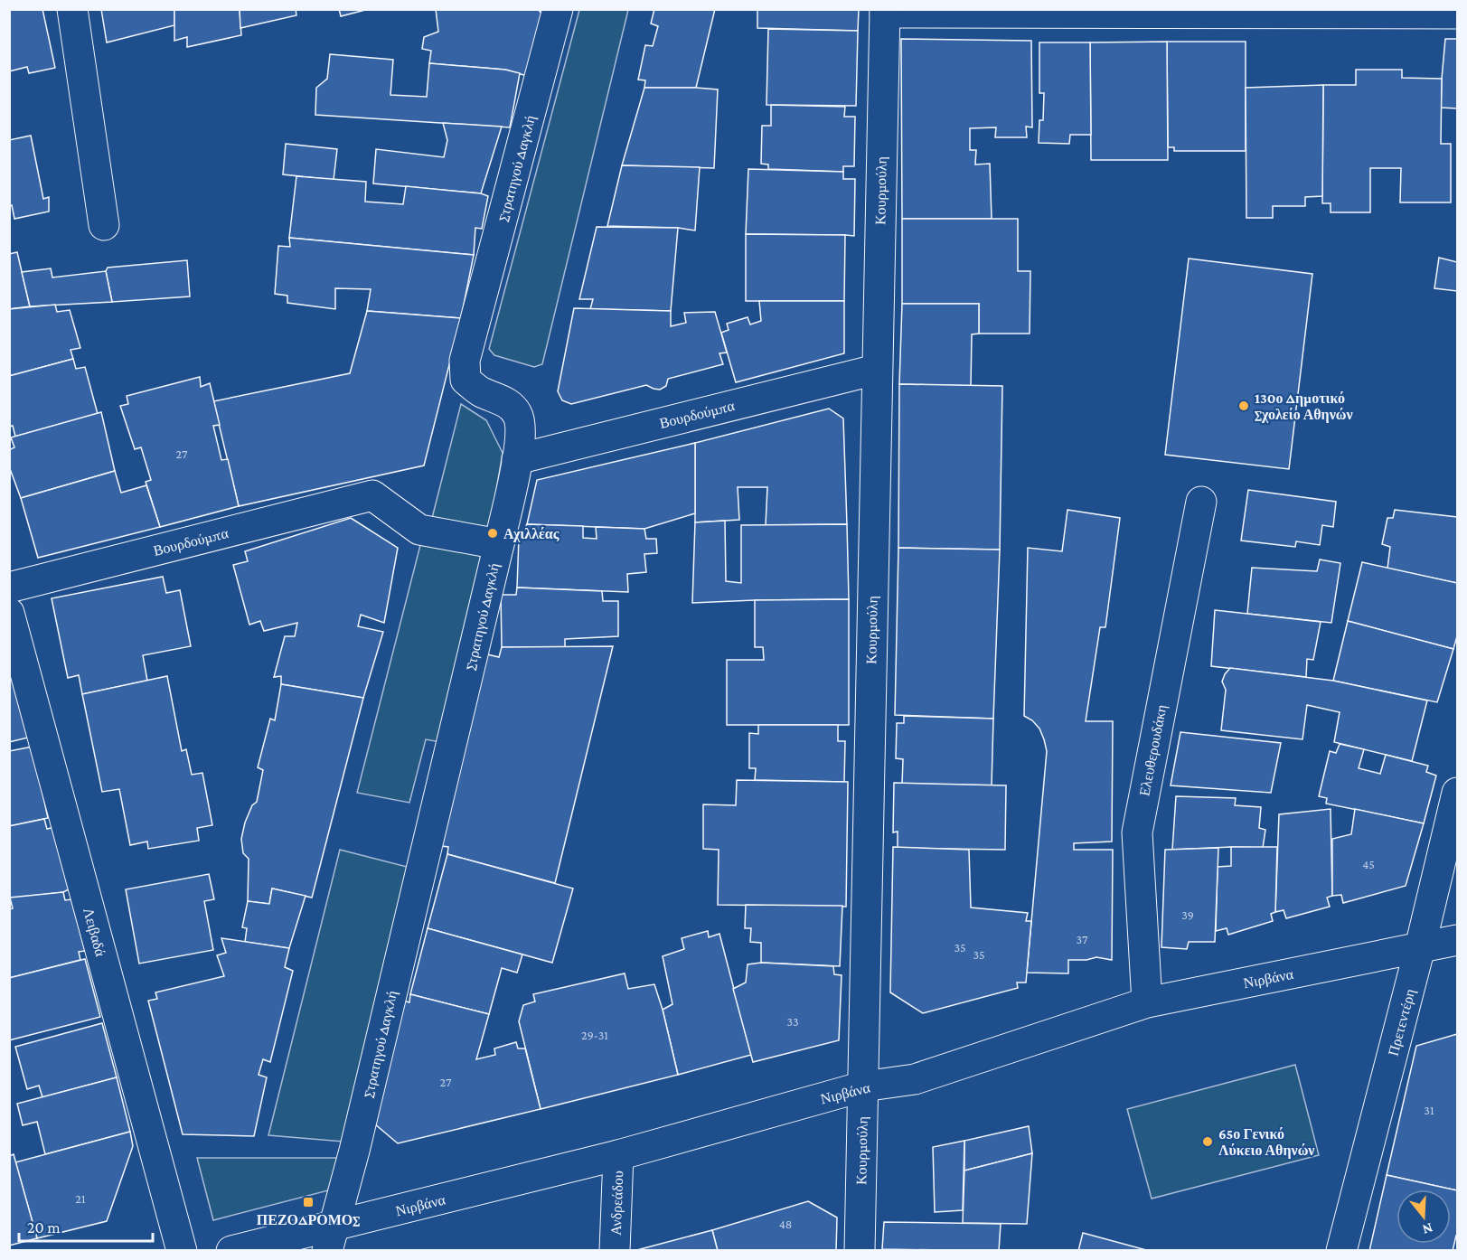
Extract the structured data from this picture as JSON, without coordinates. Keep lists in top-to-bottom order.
{
  "streets": {
    "street": [
      "Στρατηγού Δαγκλή",
      "Κουρμούλη",
      "Βουρδούμπα",
      "Ελευθερουδάκη",
      "Λειβαδά",
      "Νιρβάνα",
      "Πρετεντέρη",
      "Ανδρεάδου"
    ]
  },
  "crossings": [
    ["Στρατηγού Δαγκλή", "Βουρδούμπα"],
    ["Στρατηγού Δαγκλή", "Νιρβάνα"],
    ["Κουρμούλη", "Βουρδούμπα"],
    ["Κουρμούλη", "Νιρβάνα"],
    ["Ελευθερουδάκη", "Νιρβάνα"],
    ["Νιρβάνα", "Πρετεντέρη"],
    ["Νιρβάνα", "Ανδρεάδου"]
  ],
  "places": {
    "other": ["130ο Δημοτικό Σχολείο Αθηνών", "Αχιλλέας", "65ο Γενικό Λύκειο Αθηνών"],
    "transit": ["ΠΕΖΟΔΡΟΜΟΣ"]
  },
  "house_numbers": [
    "27",
    "45",
    "39",
    "37",
    "35",
    "35",
    "33",
    "29-31",
    "27",
    "31",
    "21",
    "48"
  ],
  "scale_bar": "20 m",
  "north": "bottom"
}
